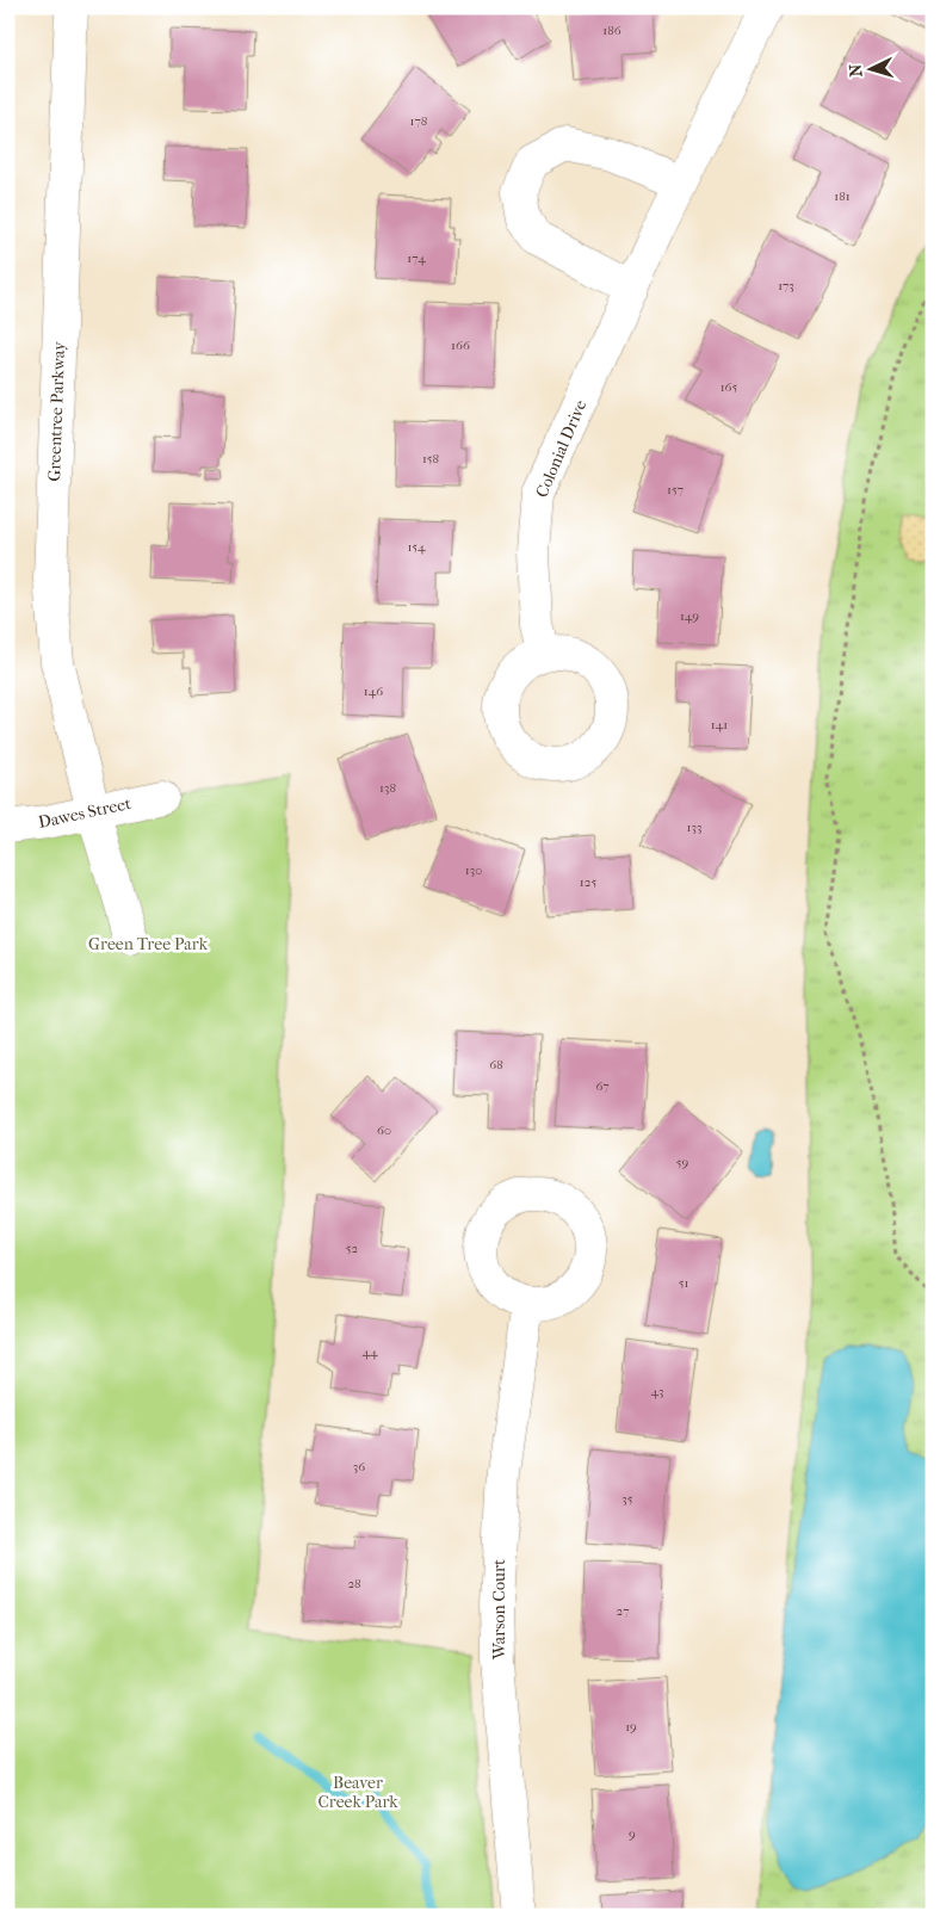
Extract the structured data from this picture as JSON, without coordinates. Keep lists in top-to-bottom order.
{
  "streets": {
    "street": [
      "Greentree Parkway",
      "Colonial Drive",
      "Dawes Street",
      "Warson Court"
    ]
  },
  "crossings": [
    ["Greentree Parkway", "Dawes Street"]
  ],
  "parks": ["Green Tree Park", "Beaver Creek Park"],
  "house_numbers": [
    "186",
    "178",
    "181",
    "174",
    "173",
    "166",
    "165",
    "158",
    "157",
    "154",
    "149",
    "146",
    "141",
    "138",
    "133",
    "130",
    "125",
    "68",
    "67",
    "60",
    "59",
    "52",
    "51",
    "44",
    "43",
    "36",
    "35",
    "28",
    "27",
    "19",
    "9"
  ],
  "north": "left"
}
